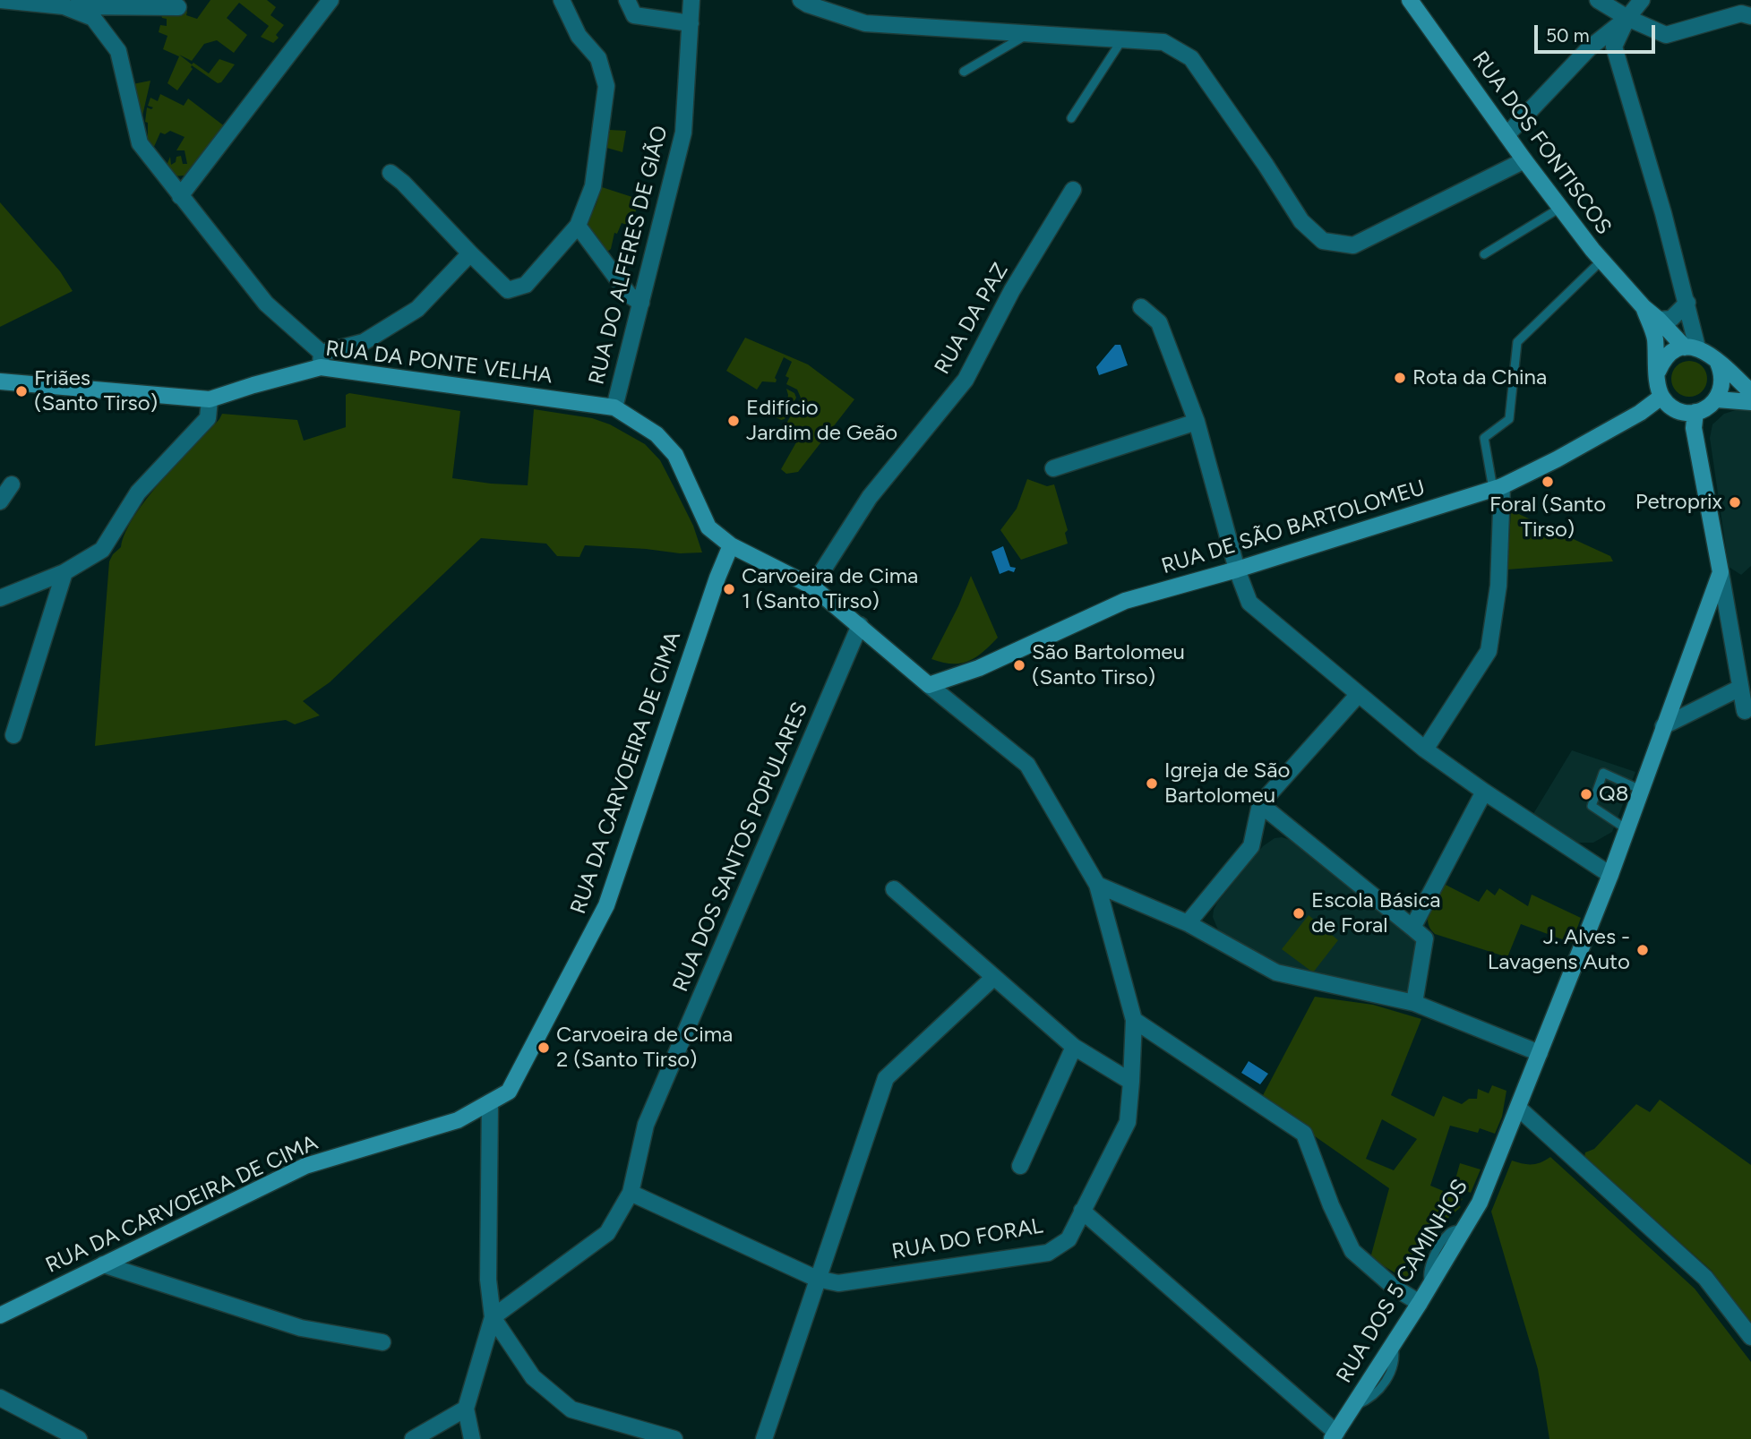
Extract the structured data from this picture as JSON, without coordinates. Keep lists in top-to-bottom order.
{
  "streets": {
    "street": [
      "RUA DOS FONTISCOS",
      "RUA DO ALFERES DE GIÃO",
      "RUA DA PAZ",
      "RUA DA PONTE VELHA",
      "RUA DE SÃO BARTOLOMEU",
      "RUA DA CARVOEIRA DE CIMA",
      "RUA DOS SANTOS POPULARES",
      "RUA DO FORAL",
      "RUA DOS 5 CAMINHOS"
    ]
  },
  "crossings": [
    ["RUA DO ALFERES DE GIÃO", "RUA DA PONTE VELHA"],
    ["RUA DE SÃO BARTOLOMEU", "RUA DO FORAL"],
    ["RUA DOS SANTOS POPULARES", "RUA DO FORAL"]
  ],
  "places": [
    "Rota da China",
    "Friães (Santo Tirso)",
    "Edifício Jardim de Geão",
    "Foral (Santo Tirso)",
    "Petroprix",
    "Carvoeira de Cima 1 (Santo Tirso)",
    "São Bartolomeu (Santo Tirso)",
    "Igreja de São Bartolomeu",
    "Q8",
    "Escola Básica de Foral",
    "J. Alves - Lavagens Auto",
    "Carvoeira de Cima 2 (Santo Tirso)"
  ],
  "scale_bar": "50 m"
}
